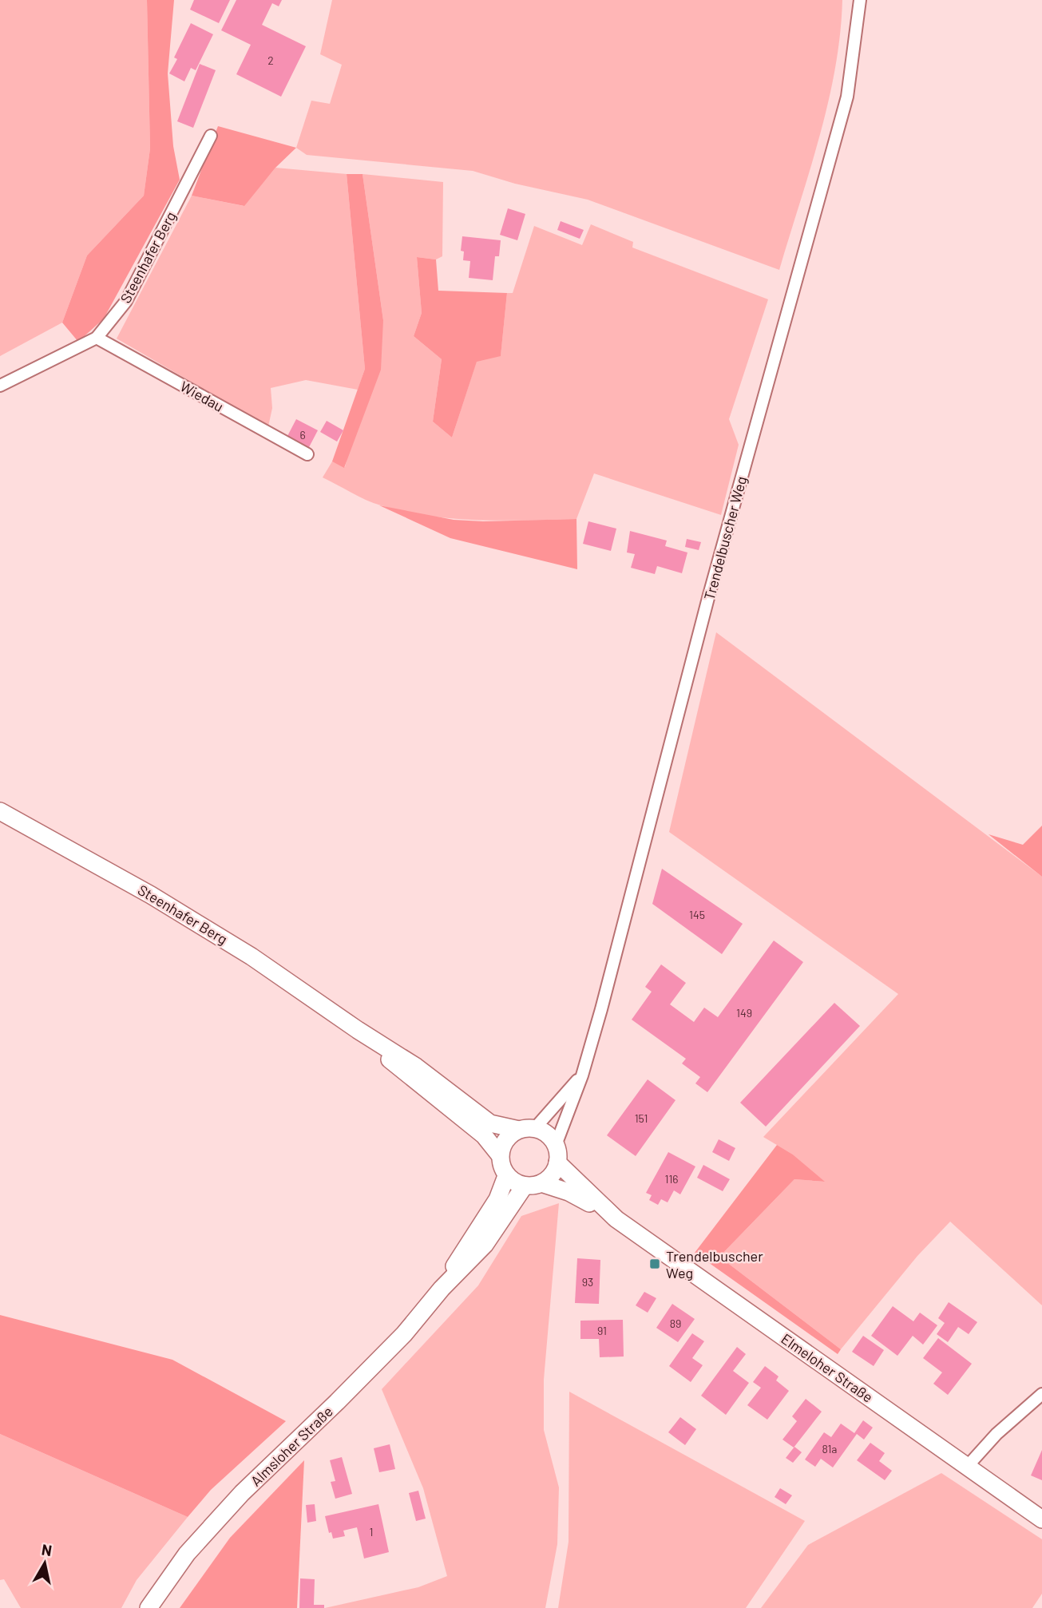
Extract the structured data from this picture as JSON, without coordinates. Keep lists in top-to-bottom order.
{
  "streets": {
    "street": [
      "Steenhafer Berg",
      "Wiedau",
      "Trendelbuscher Weg",
      "Elmeloher Straße",
      "Almsloher Straße"
    ]
  },
  "crossings": [
    ["Steenhafer Berg", "Wiedau"],
    ["Steenhafer Berg", "Trendelbuscher Weg"],
    ["Steenhafer Berg", "Elmeloher Straße"],
    ["Steenhafer Berg", "Almsloher Straße"],
    ["Trendelbuscher Weg", "Elmeloher Straße"],
    ["Trendelbuscher Weg", "Almsloher Straße"],
    ["Elmeloher Straße", "Almsloher Straße"]
  ],
  "places": {
    "transit": ["Trendelbuscher Weg"]
  },
  "house_numbers": [
    "2",
    "6",
    "145",
    "149",
    "151",
    "116",
    "93",
    "89",
    "91",
    "81a",
    "1"
  ],
  "north": "top"
}
